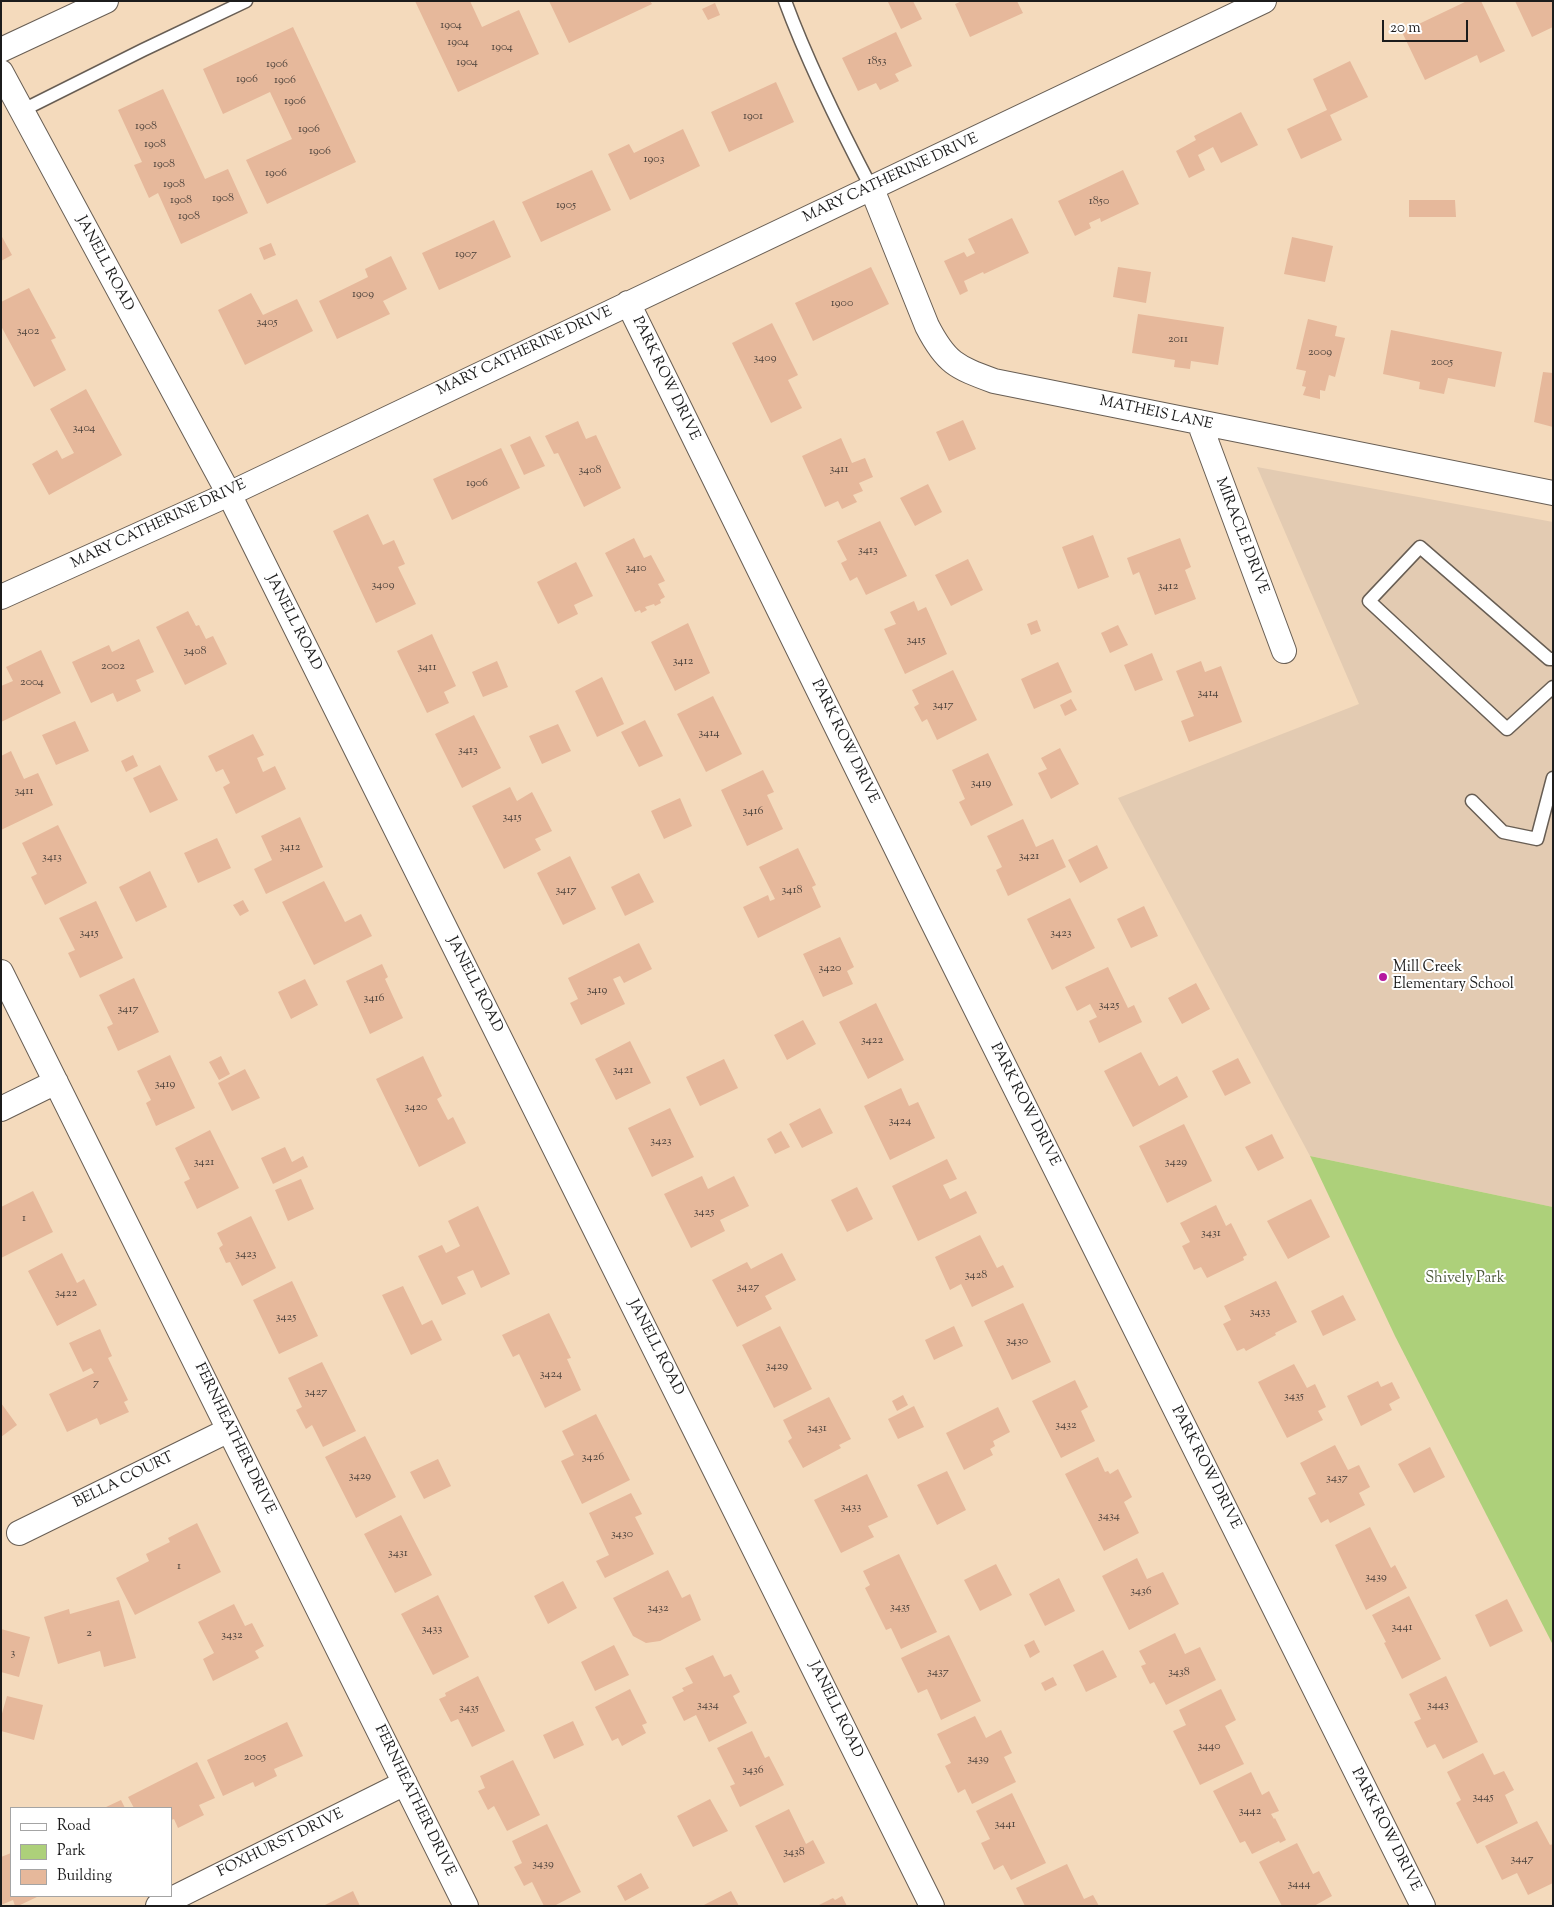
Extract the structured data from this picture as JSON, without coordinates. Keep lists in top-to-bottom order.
{
  "streets": {
    "street": [
      "MARY CATHERINE DRIVE",
      "JANELL ROAD",
      "PARK ROW DRIVE",
      "MATHEIS LANE",
      "MIRACLE DRIVE",
      "FERNHEATHER DRIVE",
      "BELLA COURT",
      "FOXHURST DRIVE"
    ]
  },
  "crossings": [
    ["MARY CATHERINE DRIVE", "JANELL ROAD"],
    ["MARY CATHERINE DRIVE", "PARK ROW DRIVE"],
    ["MARY CATHERINE DRIVE", "MATHEIS LANE"],
    ["MATHEIS LANE", "MIRACLE DRIVE"],
    ["FERNHEATHER DRIVE", "BELLA COURT"],
    ["FERNHEATHER DRIVE", "FOXHURST DRIVE"]
  ],
  "parks": ["Shively Park"],
  "places": ["Mill Creek Elementary School"],
  "house_numbers": [
    "1904",
    "1904",
    "1904",
    "1853",
    "1904",
    "1906",
    "1906",
    "1906",
    "1906",
    "1901",
    "1908",
    "1906",
    "1908",
    "1906",
    "1903",
    "1908",
    "1906",
    "1908",
    "1908",
    "1908",
    "1850",
    "1905",
    "1908",
    "1907",
    "1909",
    "1900",
    "3405",
    "3402",
    "2011",
    "2009",
    "3409",
    "2005",
    "3404",
    "3411",
    "3408",
    "1906",
    "3413",
    "3410",
    "3409",
    "3412",
    "3415",
    "3408",
    "3412",
    "2002",
    "3411",
    "2004",
    "3414",
    "3417",
    "3414",
    "3413",
    "3419",
    "3411",
    "3416",
    "3415",
    "3412",
    "3421",
    "3413",
    "3417",
    "3418",
    "3415",
    "3423",
    "3420",
    "3419",
    "3416",
    "3425",
    "3417",
    "3422",
    "3421",
    "3419",
    "3420",
    "3424",
    "3423",
    "3421",
    "3429",
    "3425",
    "1",
    "3431",
    "3423",
    "3428",
    "3427",
    "3422",
    "3433",
    "3425",
    "3430",
    "3429",
    "3424",
    "7",
    "3427",
    "3435",
    "3432",
    "3431",
    "3426",
    "3429",
    "3437",
    "3433",
    "3434",
    "3430",
    "3431",
    "1",
    "3439",
    "3436",
    "3435",
    "3432",
    "3441",
    "3433",
    "2",
    "3432",
    "3",
    "3437",
    "3438",
    "3434",
    "3443",
    "3435",
    "3440",
    "2005",
    "3439",
    "3436",
    "3445",
    "3442",
    "3441",
    "3438",
    "3447",
    "3439",
    "3444"
  ],
  "legend": ["Road", "Park", "Building"],
  "scale_bar": "20 m"
}
